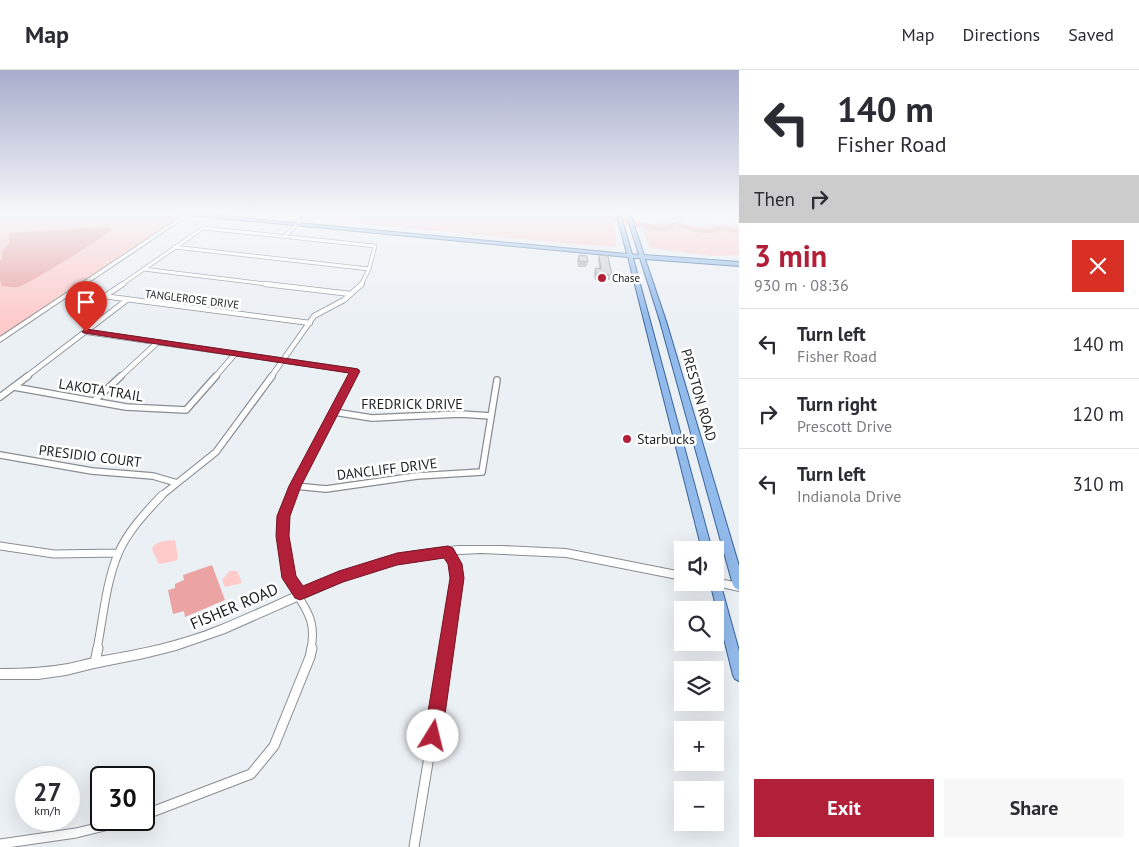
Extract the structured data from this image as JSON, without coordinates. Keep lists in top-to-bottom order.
{
  "streets": {
    "main road": ["PRESTON ROAD"],
    "street": [
      "TANGLEROSE DRIVE",
      "LAKOTA TRAIL",
      "FREDRICK DRIVE",
      "PRESIDIO COURT",
      "DANCLIFF DRIVE",
      "FISHER ROAD"
    ]
  },
  "crossings": [
    ["FREDRICK DRIVE", "DANCLIFF DRIVE"]
  ],
  "places": ["Chase", "Starbucks"],
  "page": {
    "header": "Map",
    "nav": ["Map", "Directions", "Saved"],
    "turn": ["140 m", "Fisher Road"],
    "then": "Then",
    "heading": ["3 min", "930 m · 08:36"],
    "list": [
      {
        "name": "Turn left",
        "note": "Fisher Road",
        "value": "140 m"
      },
      {
        "name": "Turn right",
        "note": "Prescott Drive",
        "value": "120 m"
      },
      {
        "name": "Turn left",
        "note": "Indianola Drive",
        "value": "310 m"
      }
    ],
    "map_buttons": ["+", "−"],
    "speed": "27 km/h",
    "limit": "30",
    "buttons": ["Exit", "Share"]
  }
}
